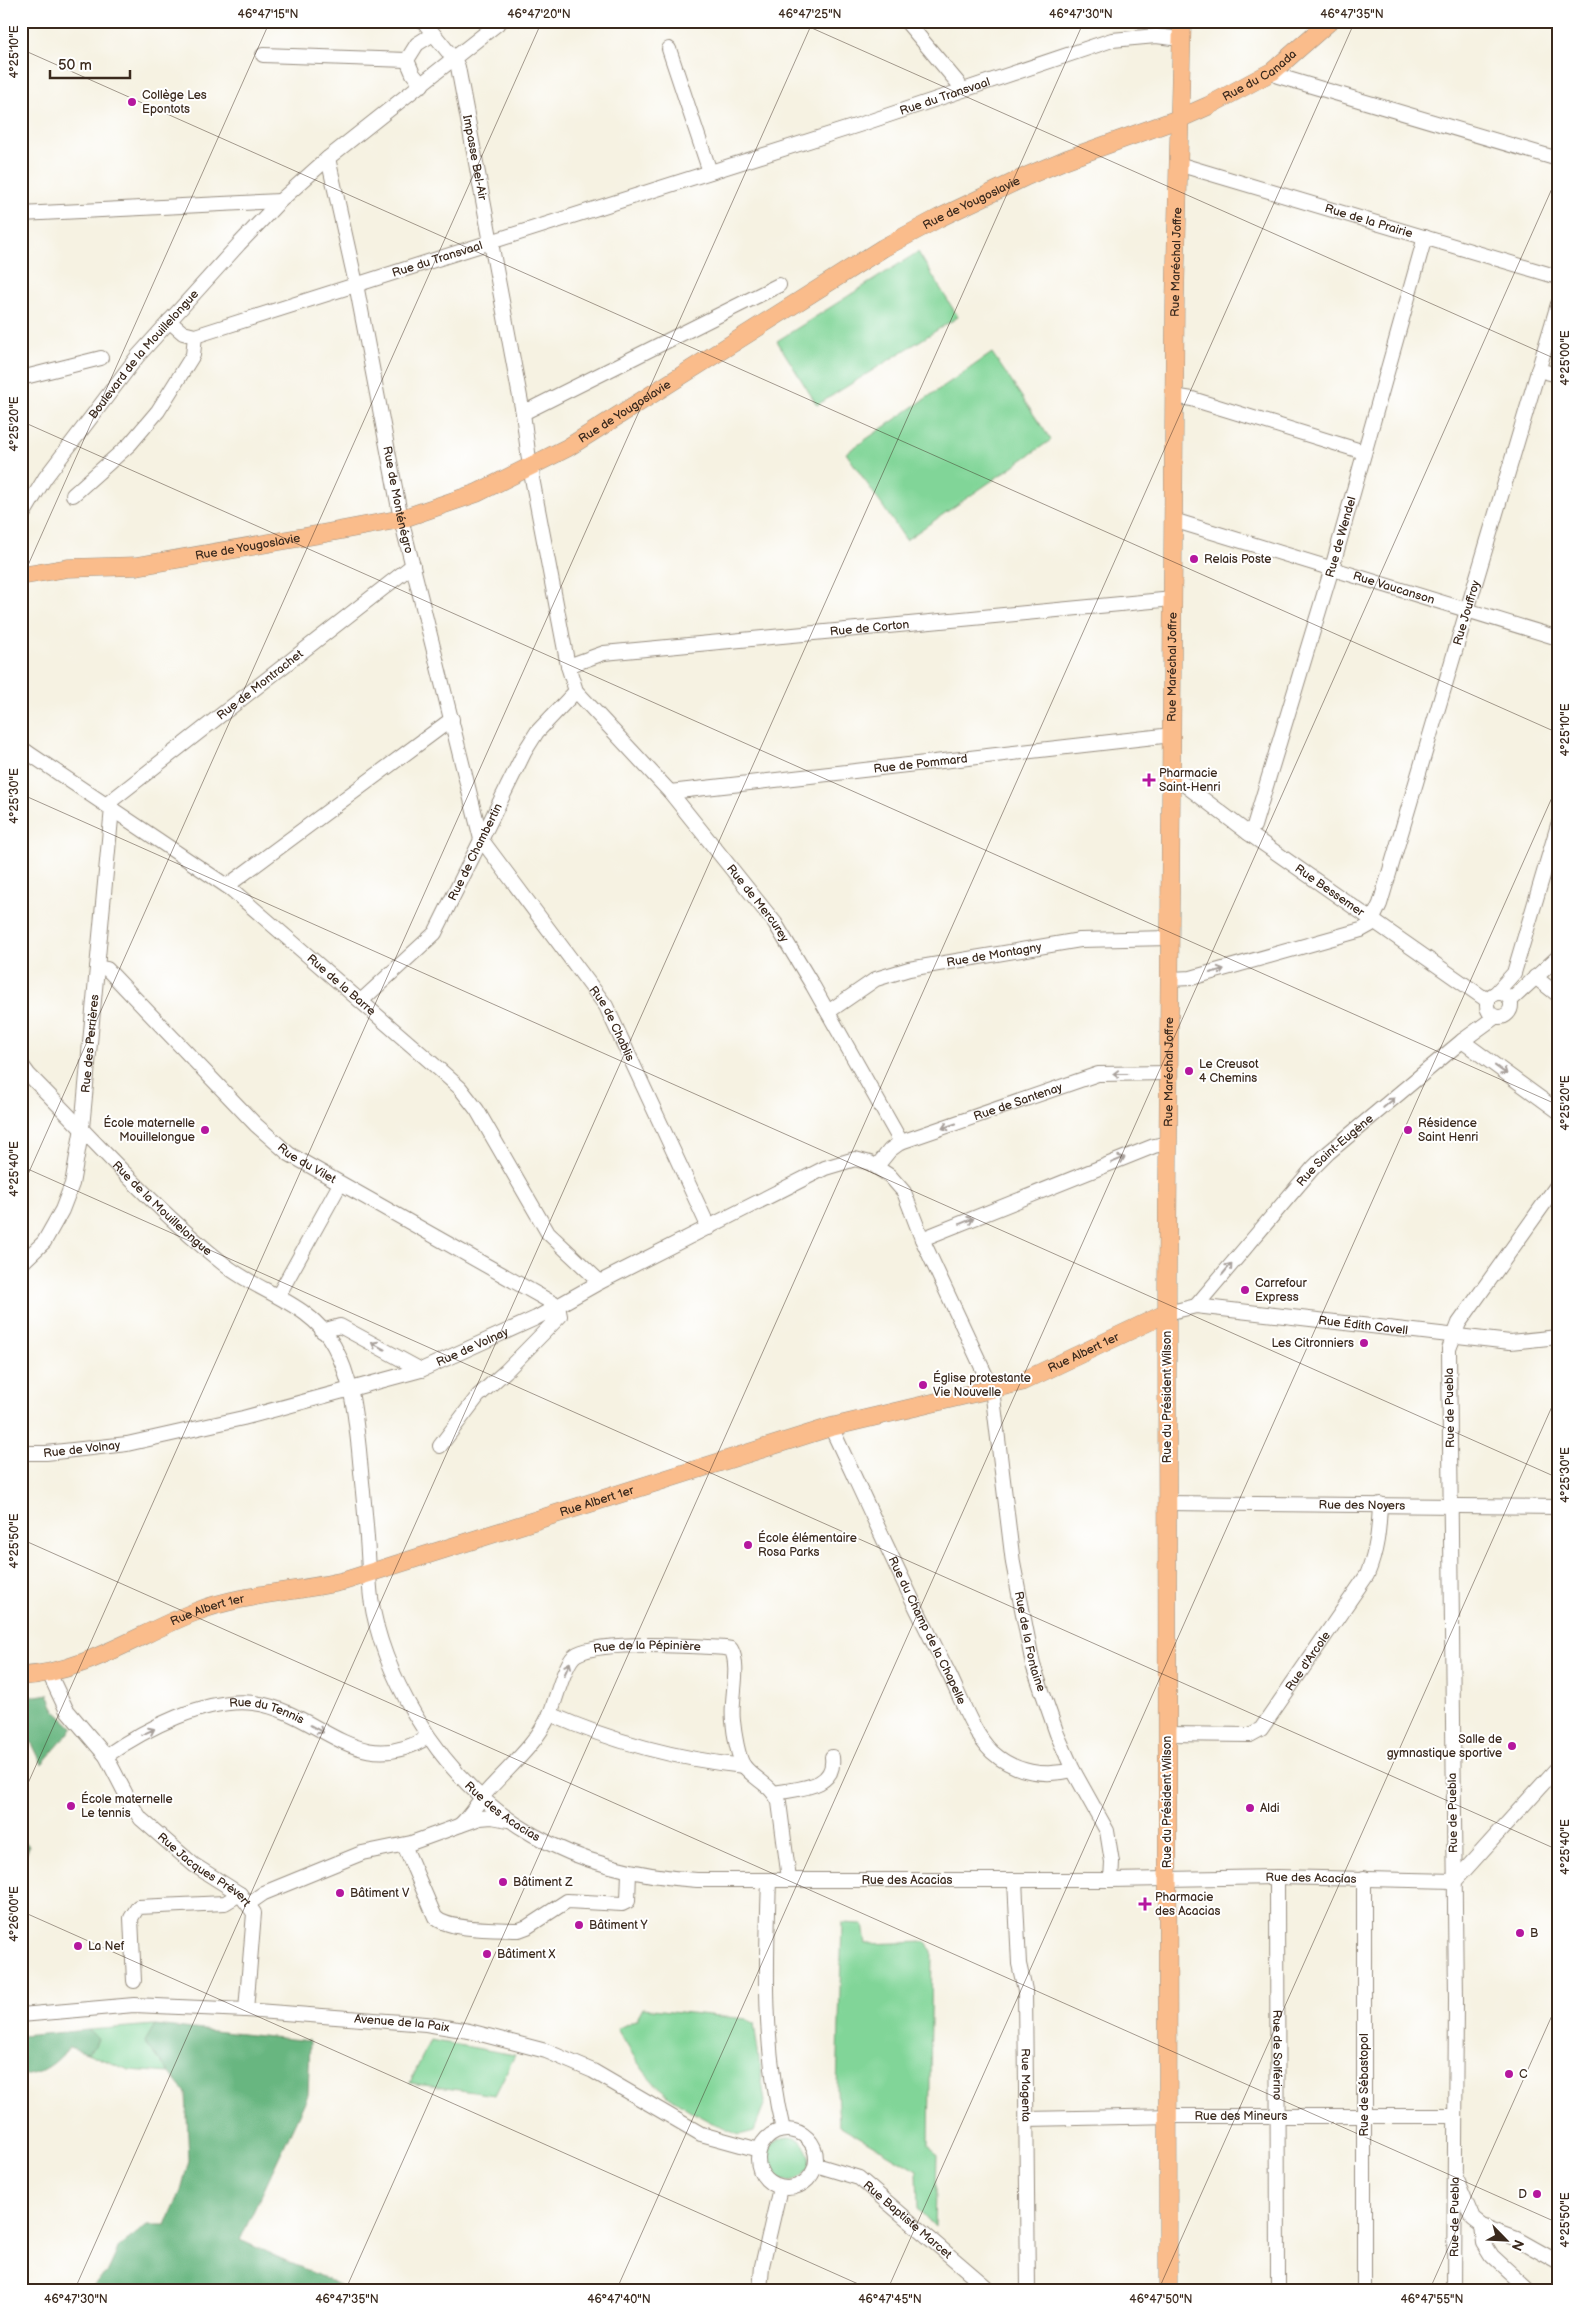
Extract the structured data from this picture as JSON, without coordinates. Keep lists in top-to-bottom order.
{
  "streets": {
    "main road": [
      "Rue du Canada",
      "Rue de Yougoslavie",
      "Rue Maréchal Joffre",
      "Rue Albert 1er",
      "Rue du Président Wilson"
    ],
    "street": [
      "Rue du Transvaal",
      "Impasse Bel-Air",
      "Rue de la Prairie",
      "Boulevard de la Mouillelongue",
      "Rue de Monténégro",
      "Rue de Wendel",
      "Rue Vaucanson",
      "Rue Jouffroy",
      "Rue de Corton",
      "Rue de Montrachet",
      "Rue de Pommard",
      "Rue de Chambertin",
      "Rue Bessemer",
      "Rue de Mercurey",
      "Rue de Montagny",
      "Rue de la Barre",
      "Rue de Chablis",
      "Rue des Perrières",
      "Rue de Santenay",
      "Rue Saint-Eugène",
      "Rue du Vilet",
      "Rue de la Mouillelongue",
      "Rue Édith Cavell",
      "Rue de Volnay",
      "Rue de Puebla",
      "Rue des Noyers",
      "Rue du Champ de la Chapelle",
      "Rue de la Fontaine",
      "Rue de la Pépinière",
      "Rue d'Arcole",
      "Rue du Tennis",
      "Rue des Acacias",
      "Rue Jacques Prévert",
      "Avenue de la Paix",
      "Rue de Solférino",
      "Rue Magenta",
      "Rue de Sébastopol",
      "Rue des Mineurs",
      "Rue Baptiste Marcet"
    ]
  },
  "crossings": [
    ["Rue du Canada", "Rue de Yougoslavie"],
    ["Rue du Canada", "Rue Maréchal Joffre"],
    ["Rue du Transvaal", "Impasse Bel-Air"],
    ["Rue du Transvaal", "Rue Maréchal Joffre"],
    ["Rue du Transvaal", "Rue de Monténégro"],
    ["Impasse Bel-Air", "Rue de Yougoslavie"],
    ["Impasse Bel-Air", "Boulevard de la Mouillelongue"],
    ["Impasse Bel-Air", "Rue de Corton"],
    ["Impasse Bel-Air", "Rue de Chambertin"],
    ["Impasse Bel-Air", "Rue de Mercurey"],
    ["Rue de Yougoslavie", "Rue Maréchal Joffre"],
    ["Rue de Yougoslavie", "Rue de Monténégro"],
    ["Rue de la Prairie", "Rue Maréchal Joffre"],
    ["Rue de la Prairie", "Rue de Wendel"],
    ["Rue Maréchal Joffre", "Rue Vaucanson"],
    ["Rue Maréchal Joffre", "Rue de Corton"],
    ["Rue Maréchal Joffre", "Rue de Pommard"],
    ["Rue Maréchal Joffre", "Rue Bessemer"],
    ["Rue Maréchal Joffre", "Rue de Montagny"],
    ["Rue Maréchal Joffre", "Rue de Santenay"],
    ["Rue Maréchal Joffre", "Rue Édith Cavell"],
    ["Rue Maréchal Joffre", "Rue Albert 1er"],
    ["Rue Maréchal Joffre", "Rue du Président Wilson"],
    ["Boulevard de la Mouillelongue", "Rue de Monténégro"],
    ["Rue de Monténégro", "Rue de Montrachet"],
    ["Rue de Monténégro", "Rue de Chambertin"],
    ["Rue de Monténégro", "Rue de Chablis"],
    ["Rue de Wendel", "Rue Vaucanson"],
    ["Rue de Wendel", "Rue Bessemer"],
    ["Rue Vaucanson", "Rue Jouffroy"],
    ["Rue Jouffroy", "Rue Bessemer"],
    ["Rue de Montrachet", "Rue de la Barre"],
    ["Rue de Montrachet", "Rue des Perrières"],
    ["Rue de Pommard", "Rue de Mercurey"],
    ["Rue de Chambertin", "Rue de Mercurey"],
    ["Rue de Chambertin", "Rue de la Barre"],
    ["Rue de Chambertin", "Rue de Chablis"],
    ["Rue Bessemer", "Rue Saint-Eugène"],
    ["Rue de Mercurey", "Rue de Montagny"],
    ["Rue de Mercurey", "Rue de Santenay"],
    ["Rue de la Barre", "Rue des Perrières"],
    ["Rue de la Barre", "Rue de Volnay"],
    ["Rue de Chablis", "Rue de Volnay"],
    ["Rue des Perrières", "Rue du Vilet"],
    ["Rue des Perrières", "Rue de la Mouillelongue"],
    ["Rue de Santenay", "Rue de Volnay"],
    ["Rue Saint-Eugène", "Rue Édith Cavell"],
    ["Rue du Vilet", "Rue de Volnay"],
    ["Rue de la Mouillelongue", "Rue de Volnay"],
    ["Rue de la Mouillelongue", "Rue Albert 1er"],
    ["Rue de la Mouillelongue", "Rue des Acacias"],
    ["Rue Édith Cavell", "Rue Albert 1er"],
    ["Rue Édith Cavell", "Rue du Président Wilson"],
    ["Rue Édith Cavell", "Rue de Puebla"],
    ["Rue de Volnay", "Rue de la Fontaine"],
    ["Rue Albert 1er", "Rue du Président Wilson"],
    ["Rue Albert 1er", "Rue du Champ de la Chapelle"],
    ["Rue Albert 1er", "Rue de la Fontaine"],
    ["Rue Albert 1er", "Rue des Acacias"],
    ["Rue Albert 1er", "Rue Jacques Prévert"],
    ["Rue du Président Wilson", "Rue des Noyers"],
    ["Rue du Président Wilson", "Rue d'Arcole"],
    ["Rue du Président Wilson", "Rue des Acacias"],
    ["Rue du Président Wilson", "Rue des Mineurs"],
    ["Rue de Puebla", "Rue des Noyers"],
    ["Rue de Puebla", "Rue des Acacias"],
    ["Rue de Puebla", "Rue des Mineurs"],
    ["Rue des Noyers", "Rue d'Arcole"],
    ["Rue du Champ de la Chapelle", "Rue de la Fontaine"],
    ["Rue de la Fontaine", "Rue des Acacias"],
    ["Rue de la Pépinière", "Rue des Acacias"],
    ["Rue de la Pépinière", "Rue Jacques Prévert"],
    ["Rue du Tennis", "Rue des Acacias"],
    ["Rue du Tennis", "Rue Jacques Prévert"],
    ["Rue des Acacias", "Rue Jacques Prévert"],
    ["Rue des Acacias", "Rue de Solférino"],
    ["Rue des Acacias", "Rue Magenta"],
    ["Rue des Acacias", "Rue de Sébastopol"],
    ["Avenue de la Paix", "Rue Baptiste Marcet"],
    ["Rue de Solférino", "Rue des Mineurs"],
    ["Rue Magenta", "Rue des Mineurs"],
    ["Rue de Sébastopol", "Rue des Mineurs"]
  ],
  "one_way": ["Rue Saint-Eugène", "Rue du Tennis"],
  "places": {
    "other": [
      "Collège Les Epontots",
      "Relais Poste",
      "Le Creusot 4 Chemins",
      "École maternelle Mouillelongue",
      "Résidence Saint Henri",
      "Carrefour Express",
      "Les Citronniers",
      "Église protestante Vie Nouvelle",
      "École élémentaire Rosa Parks",
      "Salle de gymnastique sportive",
      "École maternelle Le tennis",
      "Aldi",
      "Bâtiment Z",
      "Bâtiment V",
      "Bâtiment Y",
      "B",
      "La Nef",
      "Bâtiment X",
      "C",
      "D"
    ],
    "health": ["Pharmacie Saint-Henri", "Pharmacie des Acacias"]
  },
  "scale_bar": "50 m",
  "north": "bottom right",
  "coordinates": [
    "46°47'15\"N",
    "46°47'20\"N",
    "46°47'25\"N",
    "46°47'30\"N",
    "46°47'35\"N",
    "4°25'10\"E",
    "4°25'00\"E",
    "4°25'20\"E",
    "4°25'30\"E",
    "4°25'40\"E",
    "4°25'50\"E",
    "4°26'00\"E",
    "46°47'40\"N",
    "46°47'45\"N",
    "46°47'50\"N",
    "46°47'55\"N"
  ]
}
